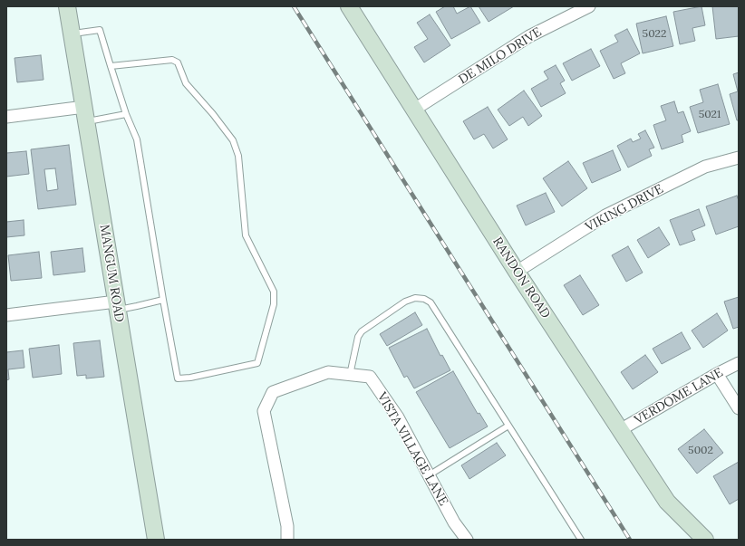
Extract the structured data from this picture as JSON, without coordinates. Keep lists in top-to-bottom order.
{
  "streets": {
    "street": [
      "DE MILO DRIVE",
      "VIKING DRIVE",
      "MANGUM ROAD",
      "RANDON ROAD",
      "VERDOME LANE",
      "VISTA VILLAGE LANE"
    ]
  },
  "crossings": [
    ["DE MILO DRIVE", "RANDON ROAD"],
    ["VIKING DRIVE", "RANDON ROAD"],
    ["RANDON ROAD", "VERDOME LANE"]
  ],
  "house_numbers": ["5022", "5021", "5002"]
}
